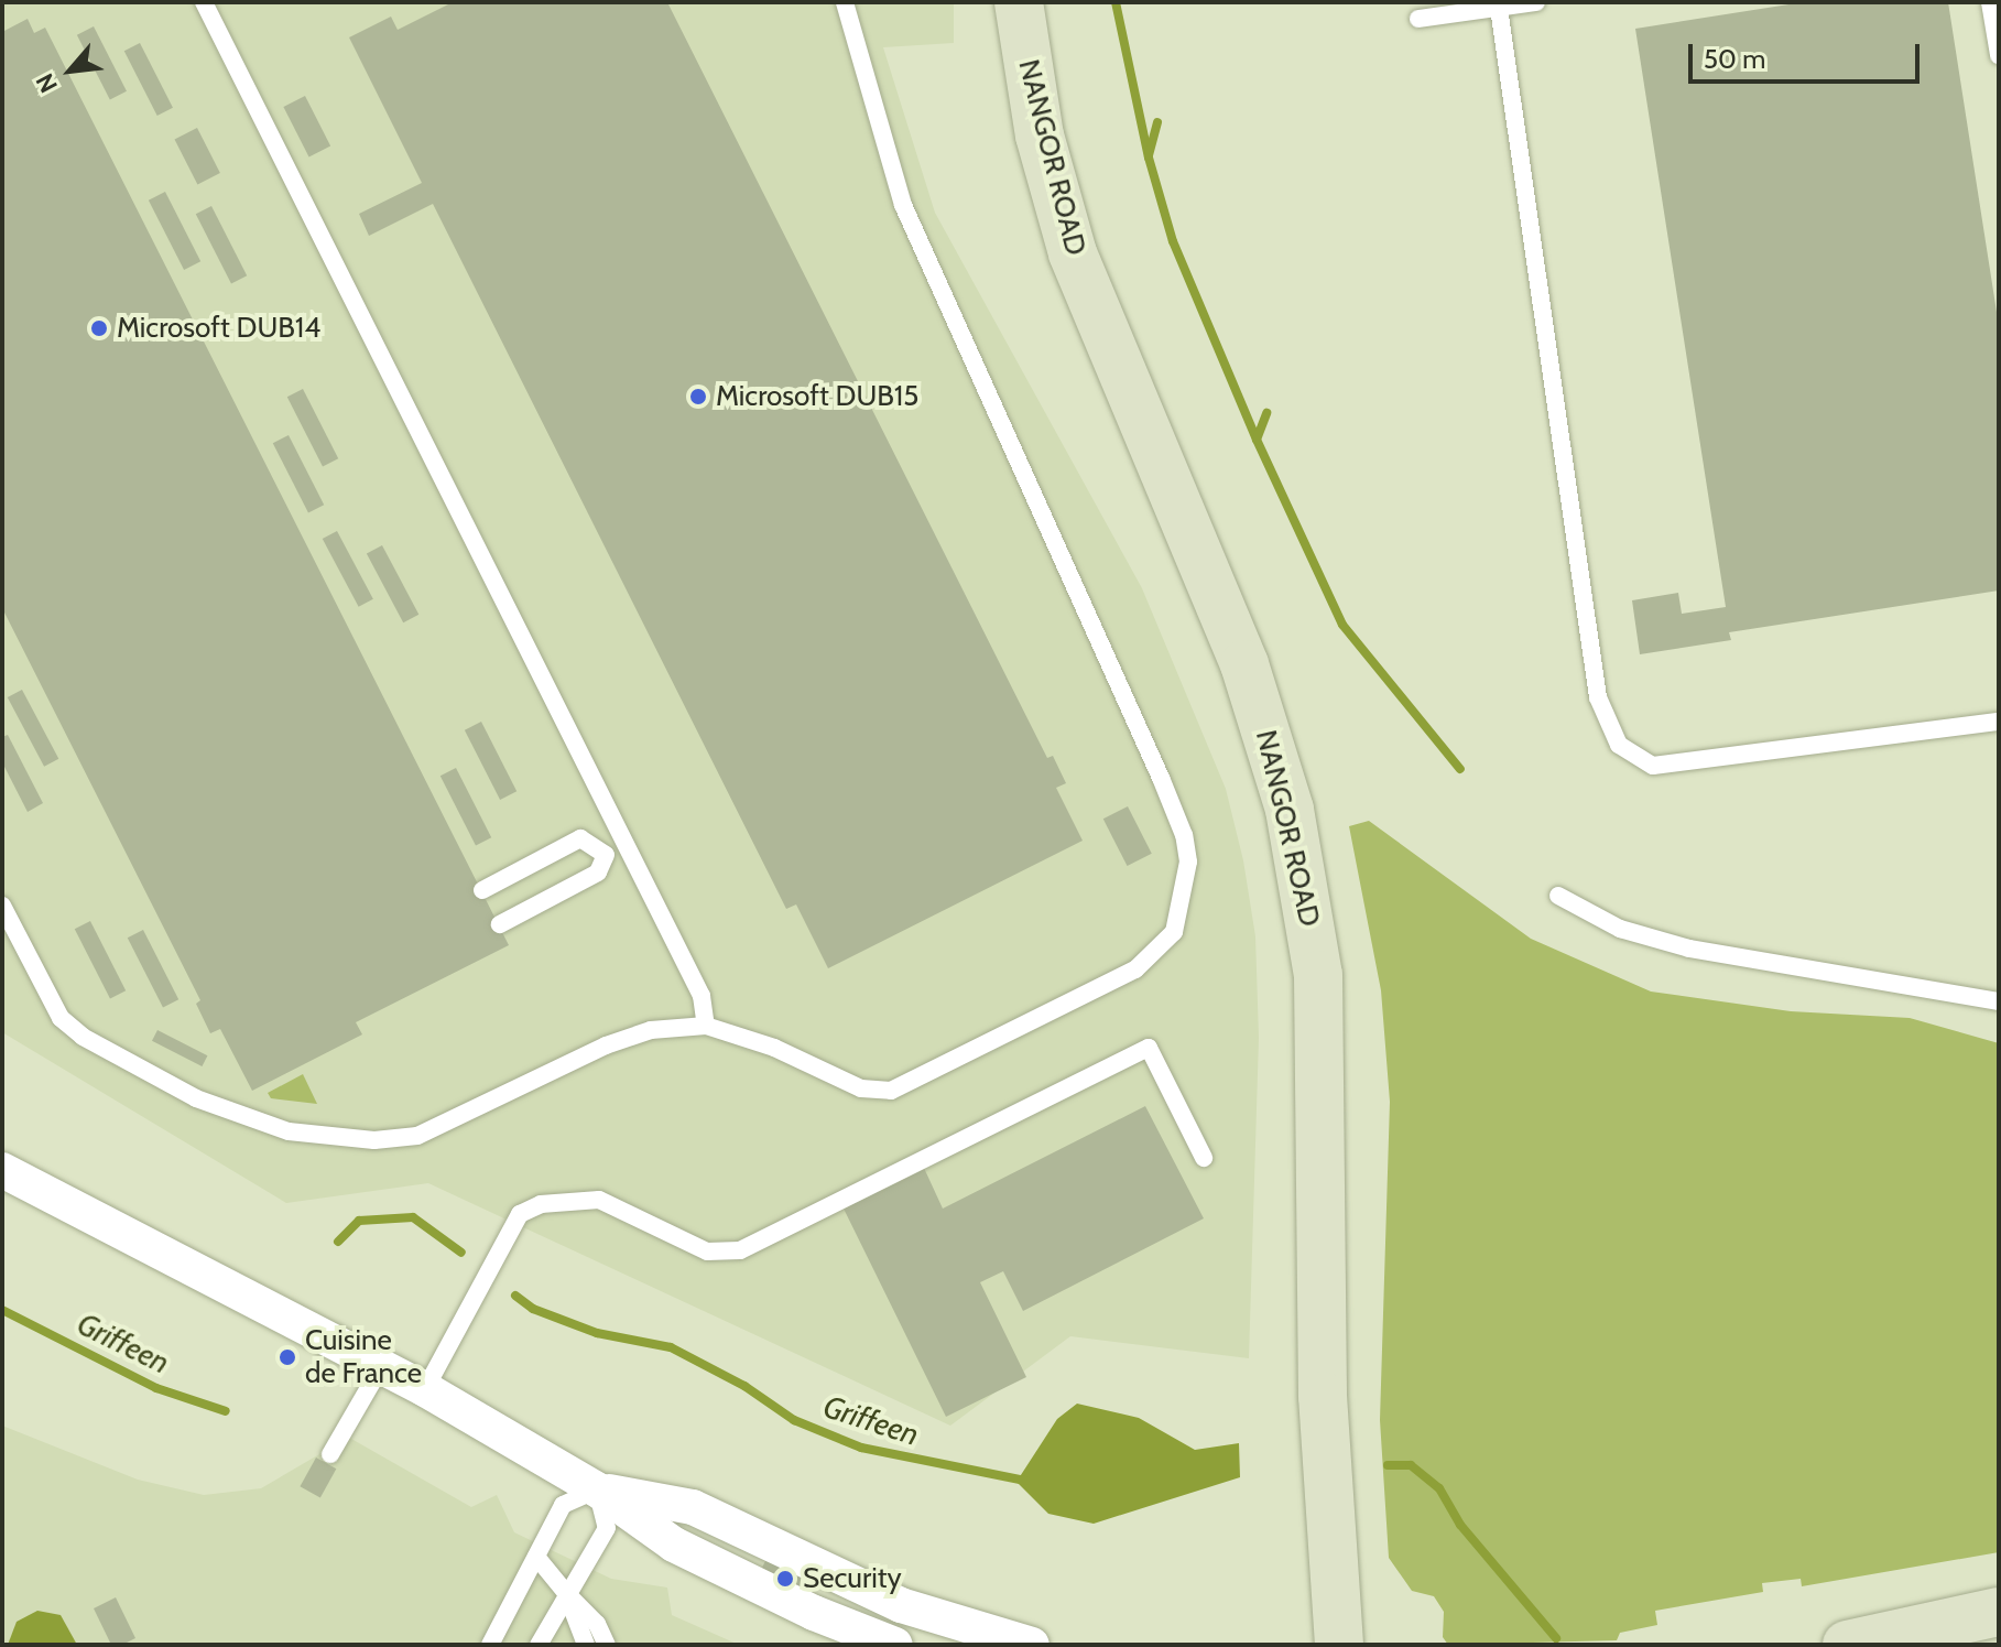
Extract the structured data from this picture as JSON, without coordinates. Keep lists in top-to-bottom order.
{
  "streets": {
    "main road": ["NANGOR ROAD"]
  },
  "water": ["Griffeen"],
  "places": [
    "Microsoft DUB14",
    "Microsoft DUB15",
    "Cuisine de France",
    "Security"
  ],
  "scale_bar": "50 m",
  "north": "bottom left"
}
